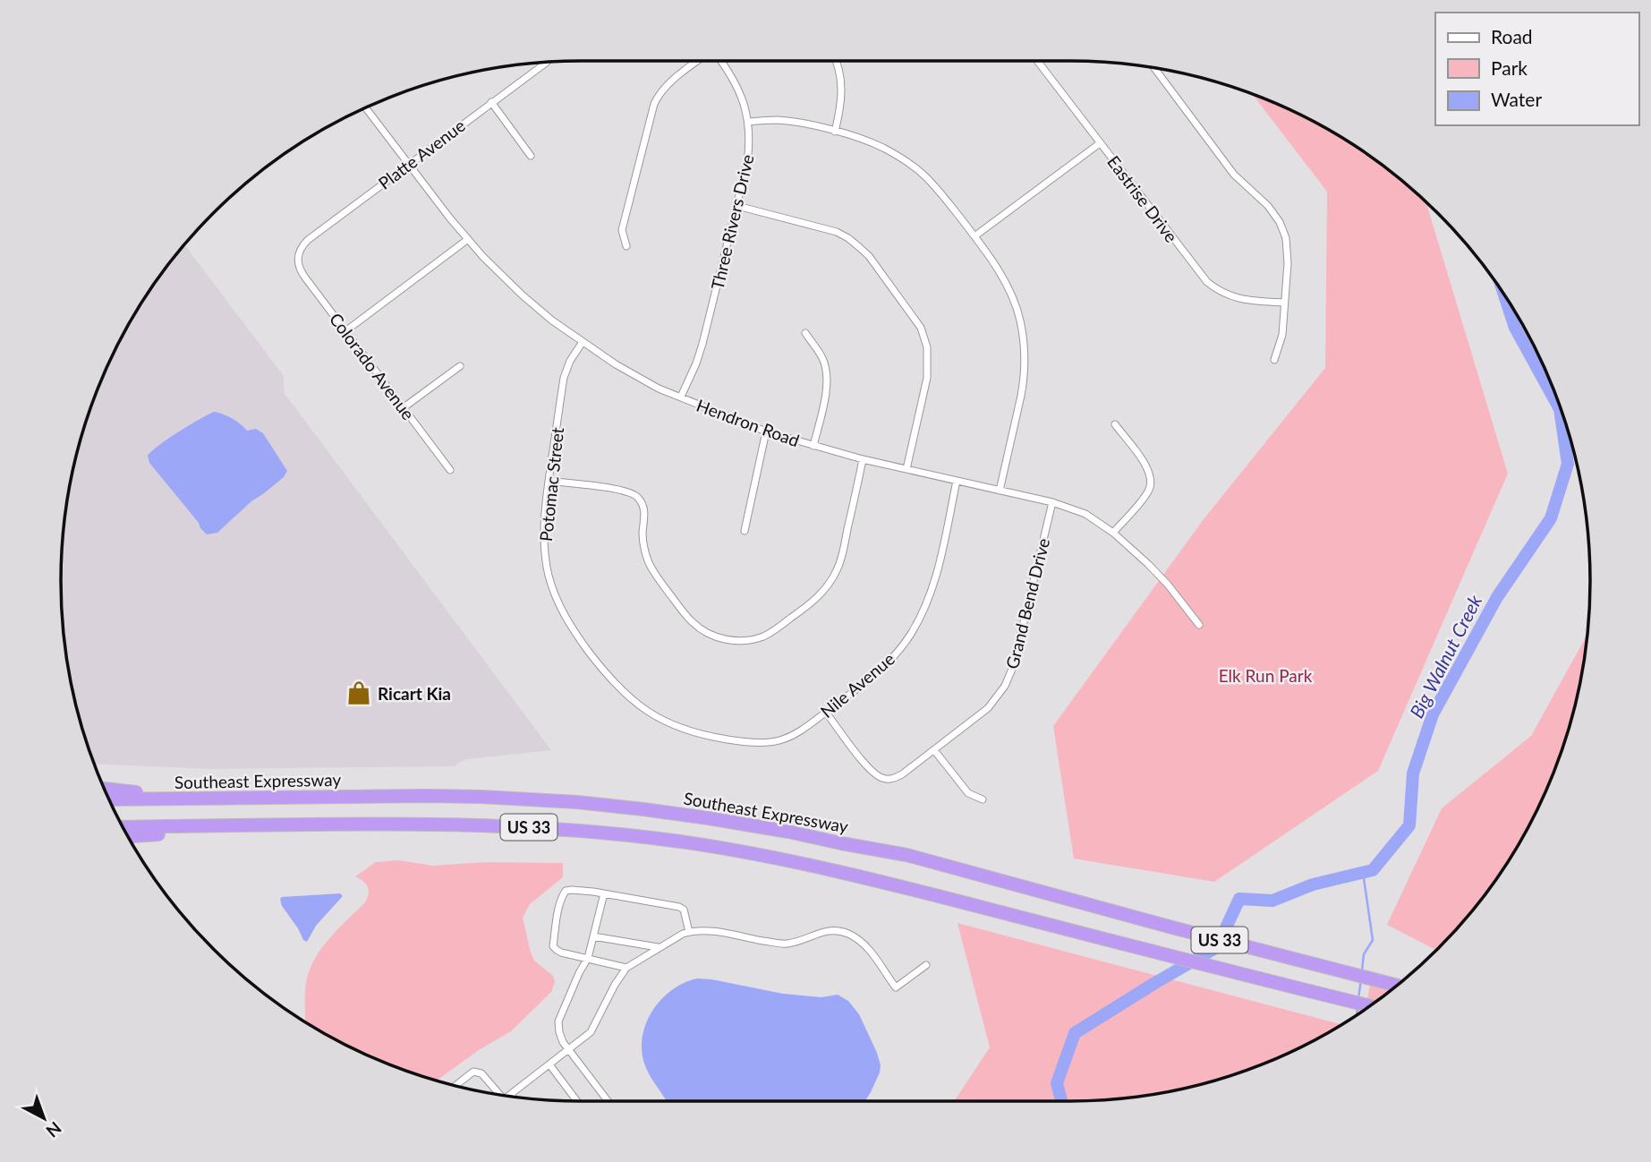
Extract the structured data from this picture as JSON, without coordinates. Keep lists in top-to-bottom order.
{
  "streets": {
    "highway": ["Southeast Expressway", "US 33"],
    "street": [
      "Platte Avenue",
      "Eastrise Drive",
      "Three Rivers Drive",
      "Colorado Avenue",
      "Hendron Road",
      "Potomac Street",
      "Grand Bend Drive",
      "Nile Avenue"
    ]
  },
  "crossings": [
    ["Platte Avenue", "Colorado Avenue"],
    ["Platte Avenue", "Hendron Road"],
    ["Three Rivers Drive", "Hendron Road"],
    ["Hendron Road", "Potomac Street"],
    ["Hendron Road", "Grand Bend Drive"],
    ["Hendron Road", "Nile Avenue"],
    ["Potomac Street", "Nile Avenue"],
    ["Grand Bend Drive", "Nile Avenue"]
  ],
  "water": ["Big Walnut Creek"],
  "parks": ["Elk Run Park"],
  "places": {
    "shop": ["Ricart Kia"]
  },
  "legend": ["Road", "Park", "Water"],
  "north": "bottom right"
}
